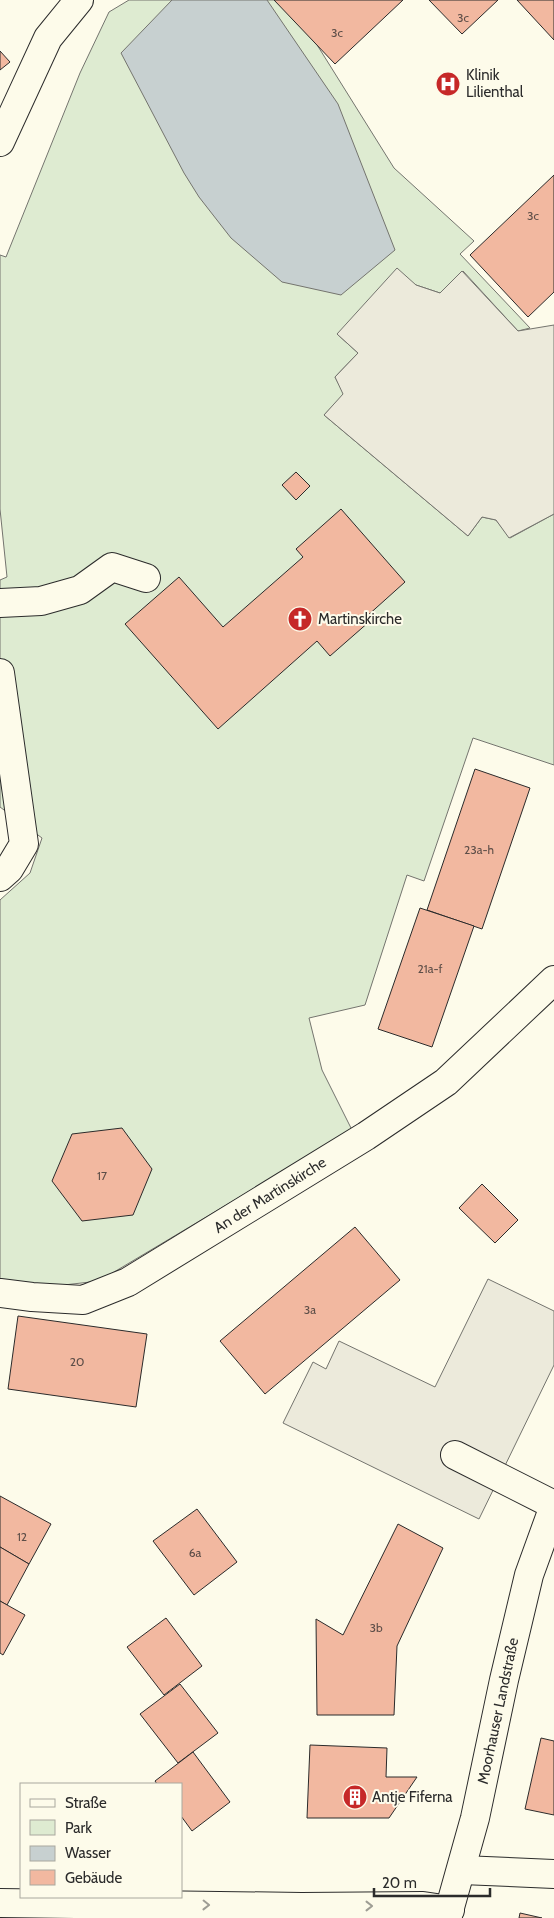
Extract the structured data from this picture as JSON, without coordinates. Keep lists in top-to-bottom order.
{
  "streets": {
    "street": ["An der Martinskirche", "Moorhauser Landstraße"]
  },
  "places": {
    "hospital": ["Klinik Lilienthal"],
    "church": ["Martinskirche"],
    "building": ["Antje Fiferna"]
  },
  "house_numbers": [
    "3c",
    "3c",
    "3c",
    "23a-h",
    "21a-f",
    "17",
    "3a",
    "20",
    "12",
    "6a",
    "3b"
  ],
  "legend": [
    "Straße",
    "Park",
    "Wasser",
    "Gebäude"
  ],
  "scale_bar": "20 m"
}
